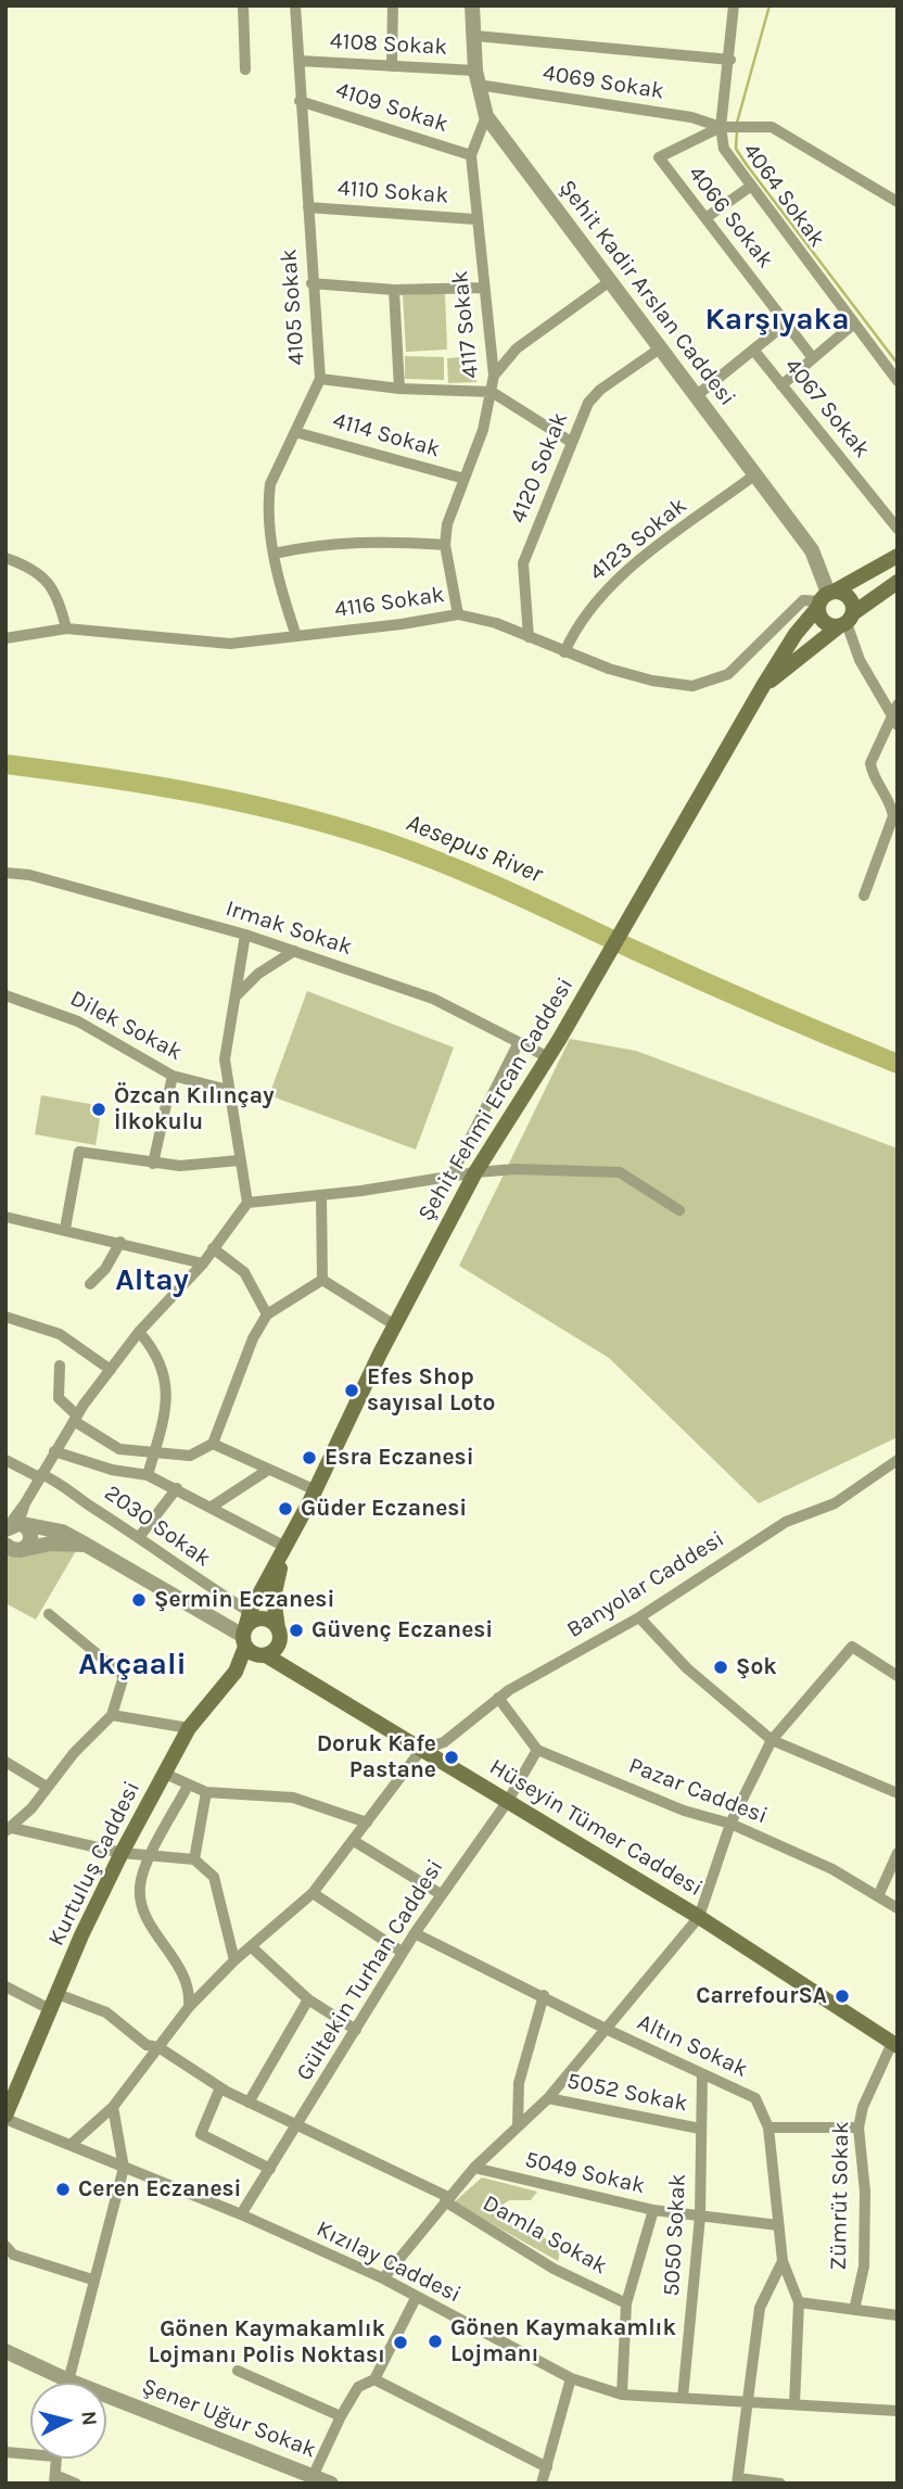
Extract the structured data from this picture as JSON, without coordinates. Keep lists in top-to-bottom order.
{
  "streets": {
    "main road": ["Şehit Fehmi Ercan Caddesi", "Hüseyin Tümer Caddesi", "Kurtuluş Caddesi"],
    "street": [
      "4108 Sokak",
      "4069 Sokak",
      "4109 Sokak",
      "4110 Sokak",
      "4064 Sokak",
      "4066 Sokak",
      "Şehit Kadir Arslan Caddesi",
      "4105 Sokak",
      "4117 Sokak",
      "4067 Sokak",
      "4114 Sokak",
      "4120 Sokak",
      "4123 Sokak",
      "4116 Sokak",
      "Irmak Sokak",
      "Dilek Sokak",
      "2030 Sokak",
      "Banyolar Caddesi",
      "Pazar Caddesi",
      "Gültekin Turhan Caddesi",
      "Altın Sokak",
      "5052 Sokak",
      "5049 Sokak",
      "Zümrüt Sokak",
      "Damla Sokak",
      "5050 Sokak",
      "Kızılay Caddesi",
      "Şener Uğur Sokak"
    ]
  },
  "crossings": [
    ["4108 Sokak", "4069 Sokak"],
    ["4108 Sokak", "Şehit Kadir Arslan Caddesi"],
    ["4108 Sokak", "4105 Sokak"],
    ["4069 Sokak", "4064 Sokak"],
    ["4069 Sokak", "4066 Sokak"],
    ["4069 Sokak", "Şehit Kadir Arslan Caddesi"],
    ["4109 Sokak", "4105 Sokak"],
    ["4109 Sokak", "4117 Sokak"],
    ["4110 Sokak", "4105 Sokak"],
    ["4110 Sokak", "4117 Sokak"],
    ["4064 Sokak", "4066 Sokak"],
    ["Şehit Kadir Arslan Caddesi", "4117 Sokak"],
    ["Şehit Kadir Arslan Caddesi", "4120 Sokak"],
    ["Şehit Kadir Arslan Caddesi", "4123 Sokak"],
    ["Şehit Kadir Arslan Caddesi", "4116 Sokak"],
    ["Şehit Kadir Arslan Caddesi", "Şehit Fehmi Ercan Caddesi"],
    ["4105 Sokak", "4114 Sokak"],
    ["4105 Sokak", "4116 Sokak"],
    ["4117 Sokak", "4114 Sokak"],
    ["4117 Sokak", "4116 Sokak"],
    ["4120 Sokak", "4116 Sokak"],
    ["4123 Sokak", "4116 Sokak"],
    ["4116 Sokak", "Şehit Fehmi Ercan Caddesi"],
    ["Irmak Sokak", "Şehit Fehmi Ercan Caddesi"],
    ["Şehit Fehmi Ercan Caddesi", "2030 Sokak"],
    ["Şehit Fehmi Ercan Caddesi", "Hüseyin Tümer Caddesi"],
    ["Şehit Fehmi Ercan Caddesi", "Kurtuluş Caddesi"],
    ["Banyolar Caddesi", "Hüseyin Tümer Caddesi"],
    ["Pazar Caddesi", "Gültekin Turhan Caddesi"],
    ["Hüseyin Tümer Caddesi", "Kurtuluş Caddesi"],
    ["Hüseyin Tümer Caddesi", "Gültekin Turhan Caddesi"],
    ["Hüseyin Tümer Caddesi", "Zümrüt Sokak"],
    ["Kurtuluş Caddesi", "Damla Sokak"],
    ["Kurtuluş Caddesi", "Kızılay Caddesi"],
    ["Gültekin Turhan Caddesi", "Altın Sokak"],
    ["Gültekin Turhan Caddesi", "Damla Sokak"],
    ["Gültekin Turhan Caddesi", "Kızılay Caddesi"],
    ["Altın Sokak", "5049 Sokak"],
    ["Altın Sokak", "5050 Sokak"],
    ["Altın Sokak", "Kızılay Caddesi"],
    ["5052 Sokak", "5050 Sokak"],
    ["5049 Sokak", "5050 Sokak"],
    ["5050 Sokak", "Kızılay Caddesi"]
  ],
  "districts": ["Karşıyaka", "Altay", "Akçaali"],
  "water": ["Aesepus River"],
  "places": [
    "Özcan Kılınçay İlkokulu",
    "Efes Shop sayısal Loto",
    "Esra Eczanesi",
    "Güder Eczanesi",
    "Şermin Eczanesi",
    "Güvenç Eczanesi",
    "Şok",
    "Doruk Kafe Pastane",
    "CarrefourSA",
    "Ceren Eczanesi",
    "Gönen Kaymakamlık Lojmanı",
    "Gönen Kaymakamlık Lojmanı Polis Noktası"
  ],
  "north": "right"
}
